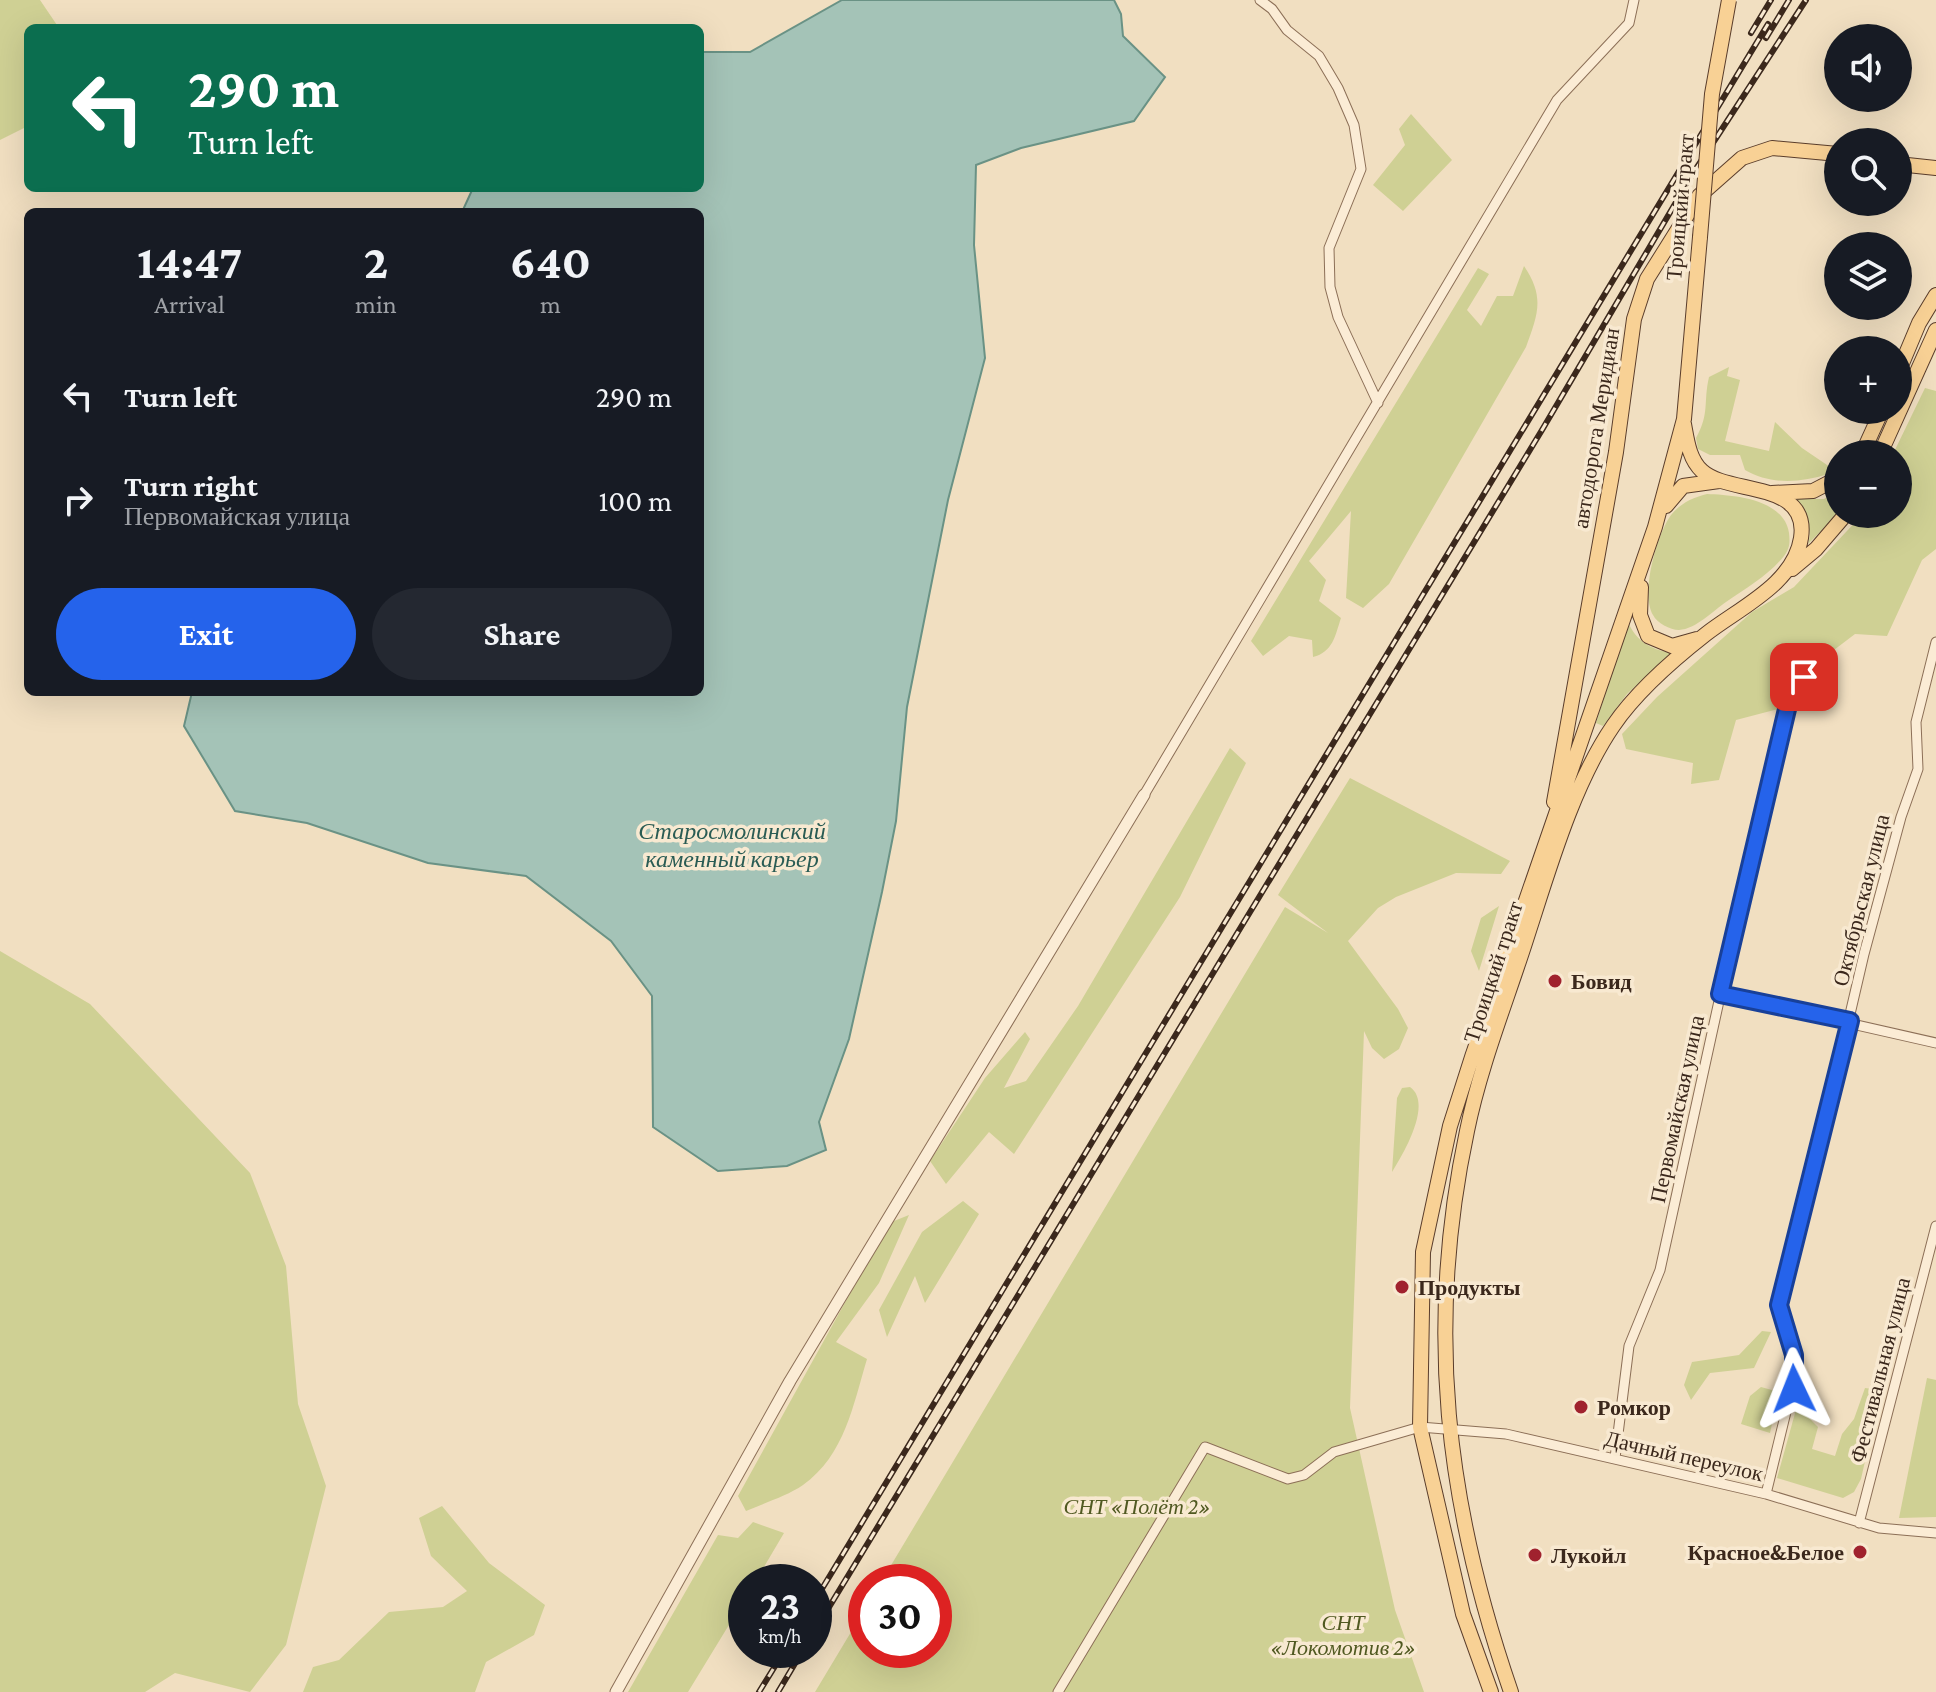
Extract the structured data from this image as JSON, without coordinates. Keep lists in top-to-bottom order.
{
  "streets": {
    "main road": ["Троицкий тракт", "автодорога Меридиан"],
    "street": [
      "Октябрьская улица",
      "Первомайская улица",
      "Фестивальная улица",
      "Дачный переулок"
    ]
  },
  "crossings": [
    ["Троицкий тракт", "автодорога Меридиан"],
    ["Троицкий тракт", "Дачный переулок"],
    ["Октябрьская улица", "Дачный переулок"],
    ["Первомайская улица", "Дачный переулок"],
    ["Фестивальная улица", "Дачный переулок"]
  ],
  "water": ["Старосмолинский каменный карьер"],
  "parks": ["СНТ «Полёт 2»", "СНТ «Локомотив 2»"],
  "places": [
    "Бовид",
    "Продукты",
    "Ромкор",
    "Красное&Белое",
    "Лукойл"
  ],
  "page": {
    "map_buttons": ["+", "−"],
    "turn": ["290 m", "Turn left"],
    "eta": [
      "14:47",
      "Arrival",
      "2",
      "min",
      "640",
      "m"
    ],
    "list": [
      {
        "name": "Turn left",
        "value": "290 m"
      },
      {
        "name": "Turn right",
        "note": "Первомайская улица",
        "value": "100 m"
      }
    ],
    "buttons": ["Exit", "Share"],
    "speed": "23 km/h",
    "limit": "30"
  }
}
